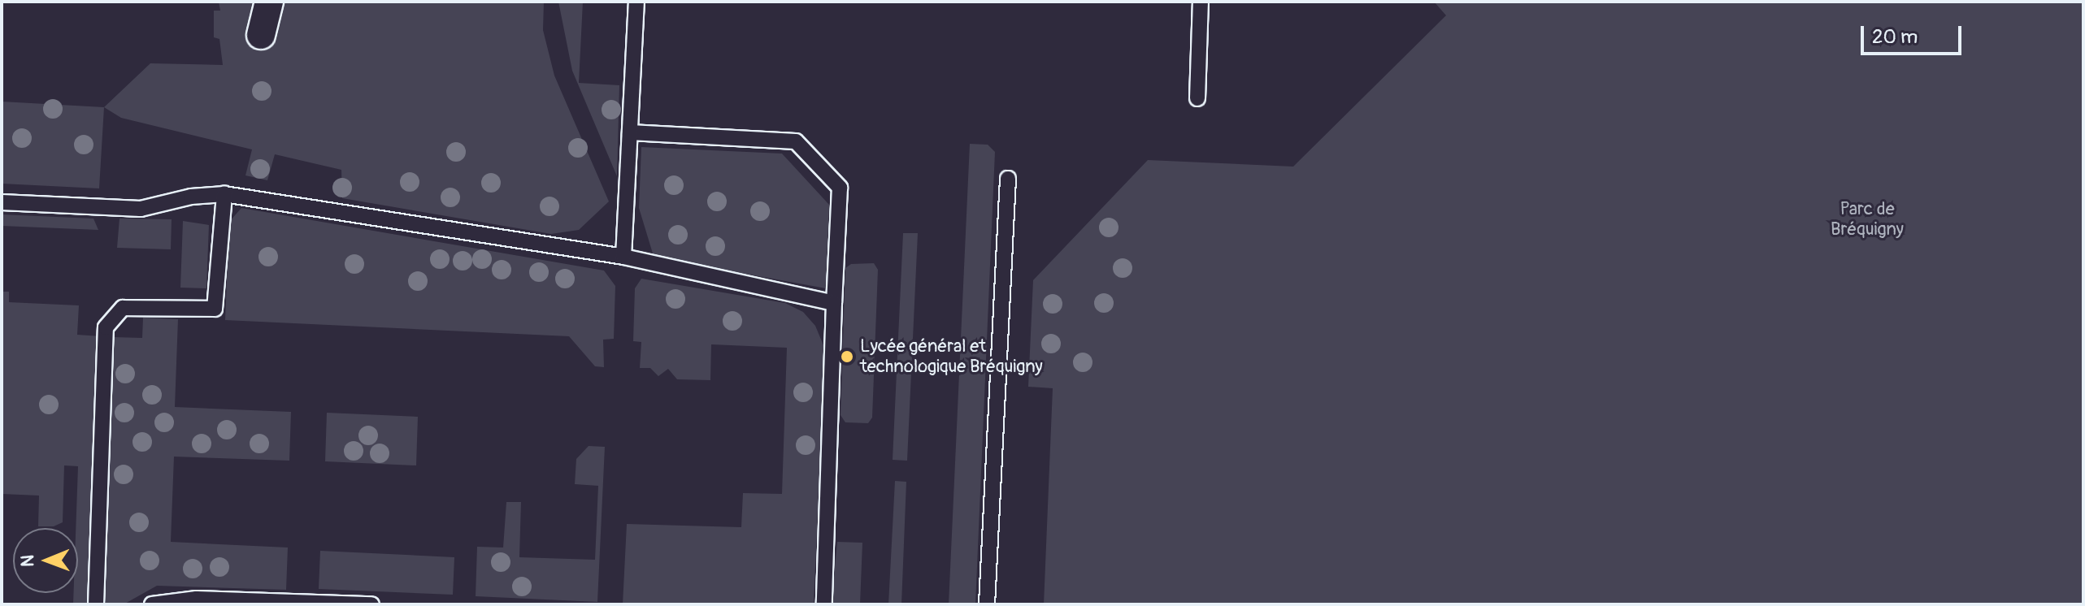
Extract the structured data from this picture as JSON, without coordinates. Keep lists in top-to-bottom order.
{
  "parks": ["Parc de Bréquigny"],
  "places": ["Lycée général et technologique Bréquigny"],
  "scale_bar": "20 m",
  "north": "left"
}
